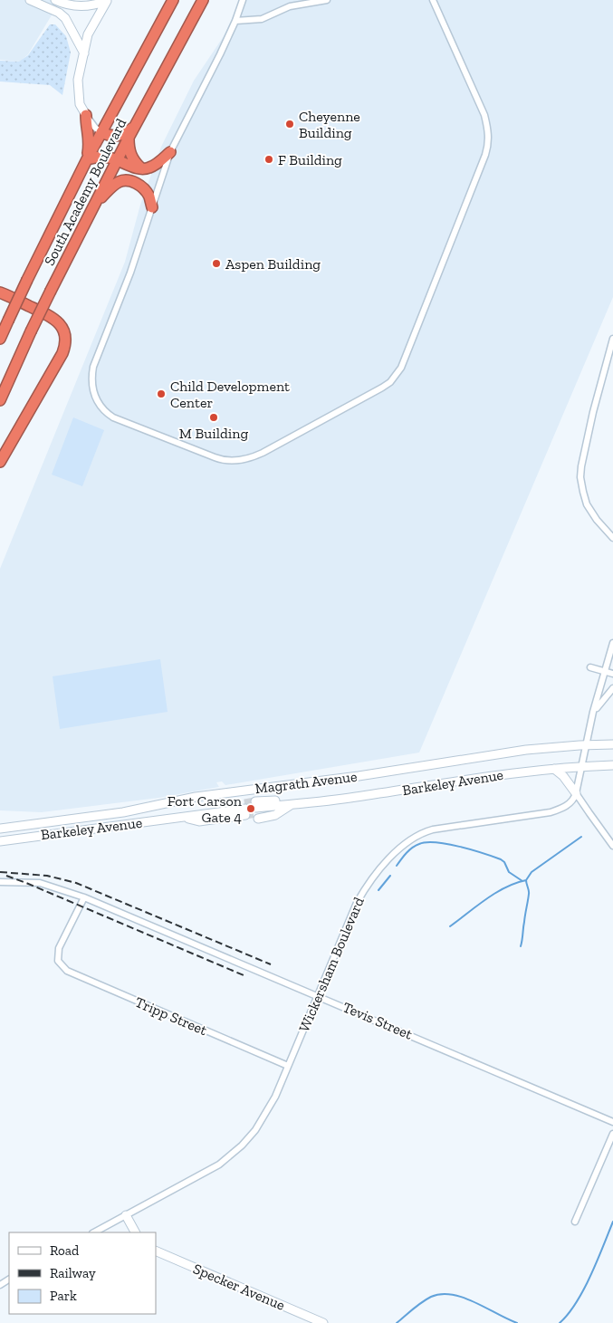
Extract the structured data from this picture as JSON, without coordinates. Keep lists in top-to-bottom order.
{
  "streets": {
    "highway": ["South Academy Boulevard"],
    "main road": ["Magrath Avenue", "Barkeley Avenue", "Specker Avenue"],
    "street": ["Wickersham Boulevard", "Tripp Street", "Tevis Street"]
  },
  "crossings": [
    ["Wickersham Boulevard", "Tripp Street"],
    ["Wickersham Boulevard", "Tevis Street"],
    ["Tripp Street", "Tevis Street"]
  ],
  "places": [
    "Cheyenne Building",
    "F Building",
    "Aspen Building",
    "Child Development Center",
    "M Building",
    "Fort Carson Gate 4"
  ],
  "legend": ["Road", "Railway", "Park"]
}
